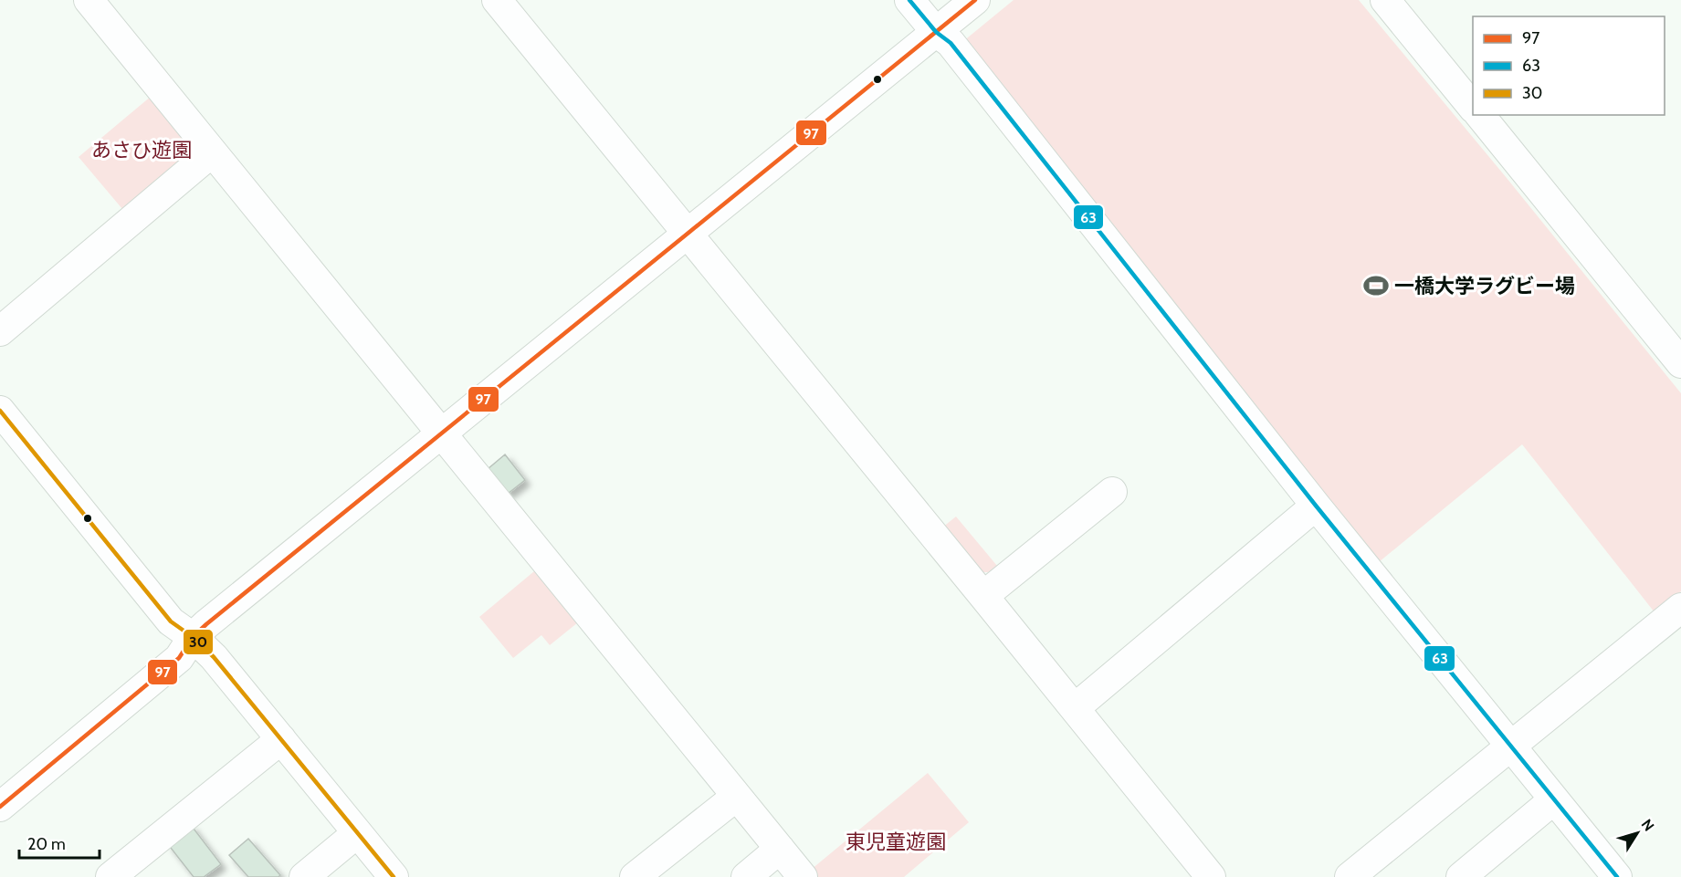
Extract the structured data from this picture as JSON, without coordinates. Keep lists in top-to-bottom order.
{
  "parks": ["あさひ遊園", "東児童遊園"],
  "places": {
    "sports": ["一橋大学ラグビー場"]
  },
  "lines": ["transit line 97", "transit line 63", "transit line 30"],
  "legend": ["97", "63", "30"],
  "scale_bar": "20 m",
  "north": "top right"
}
